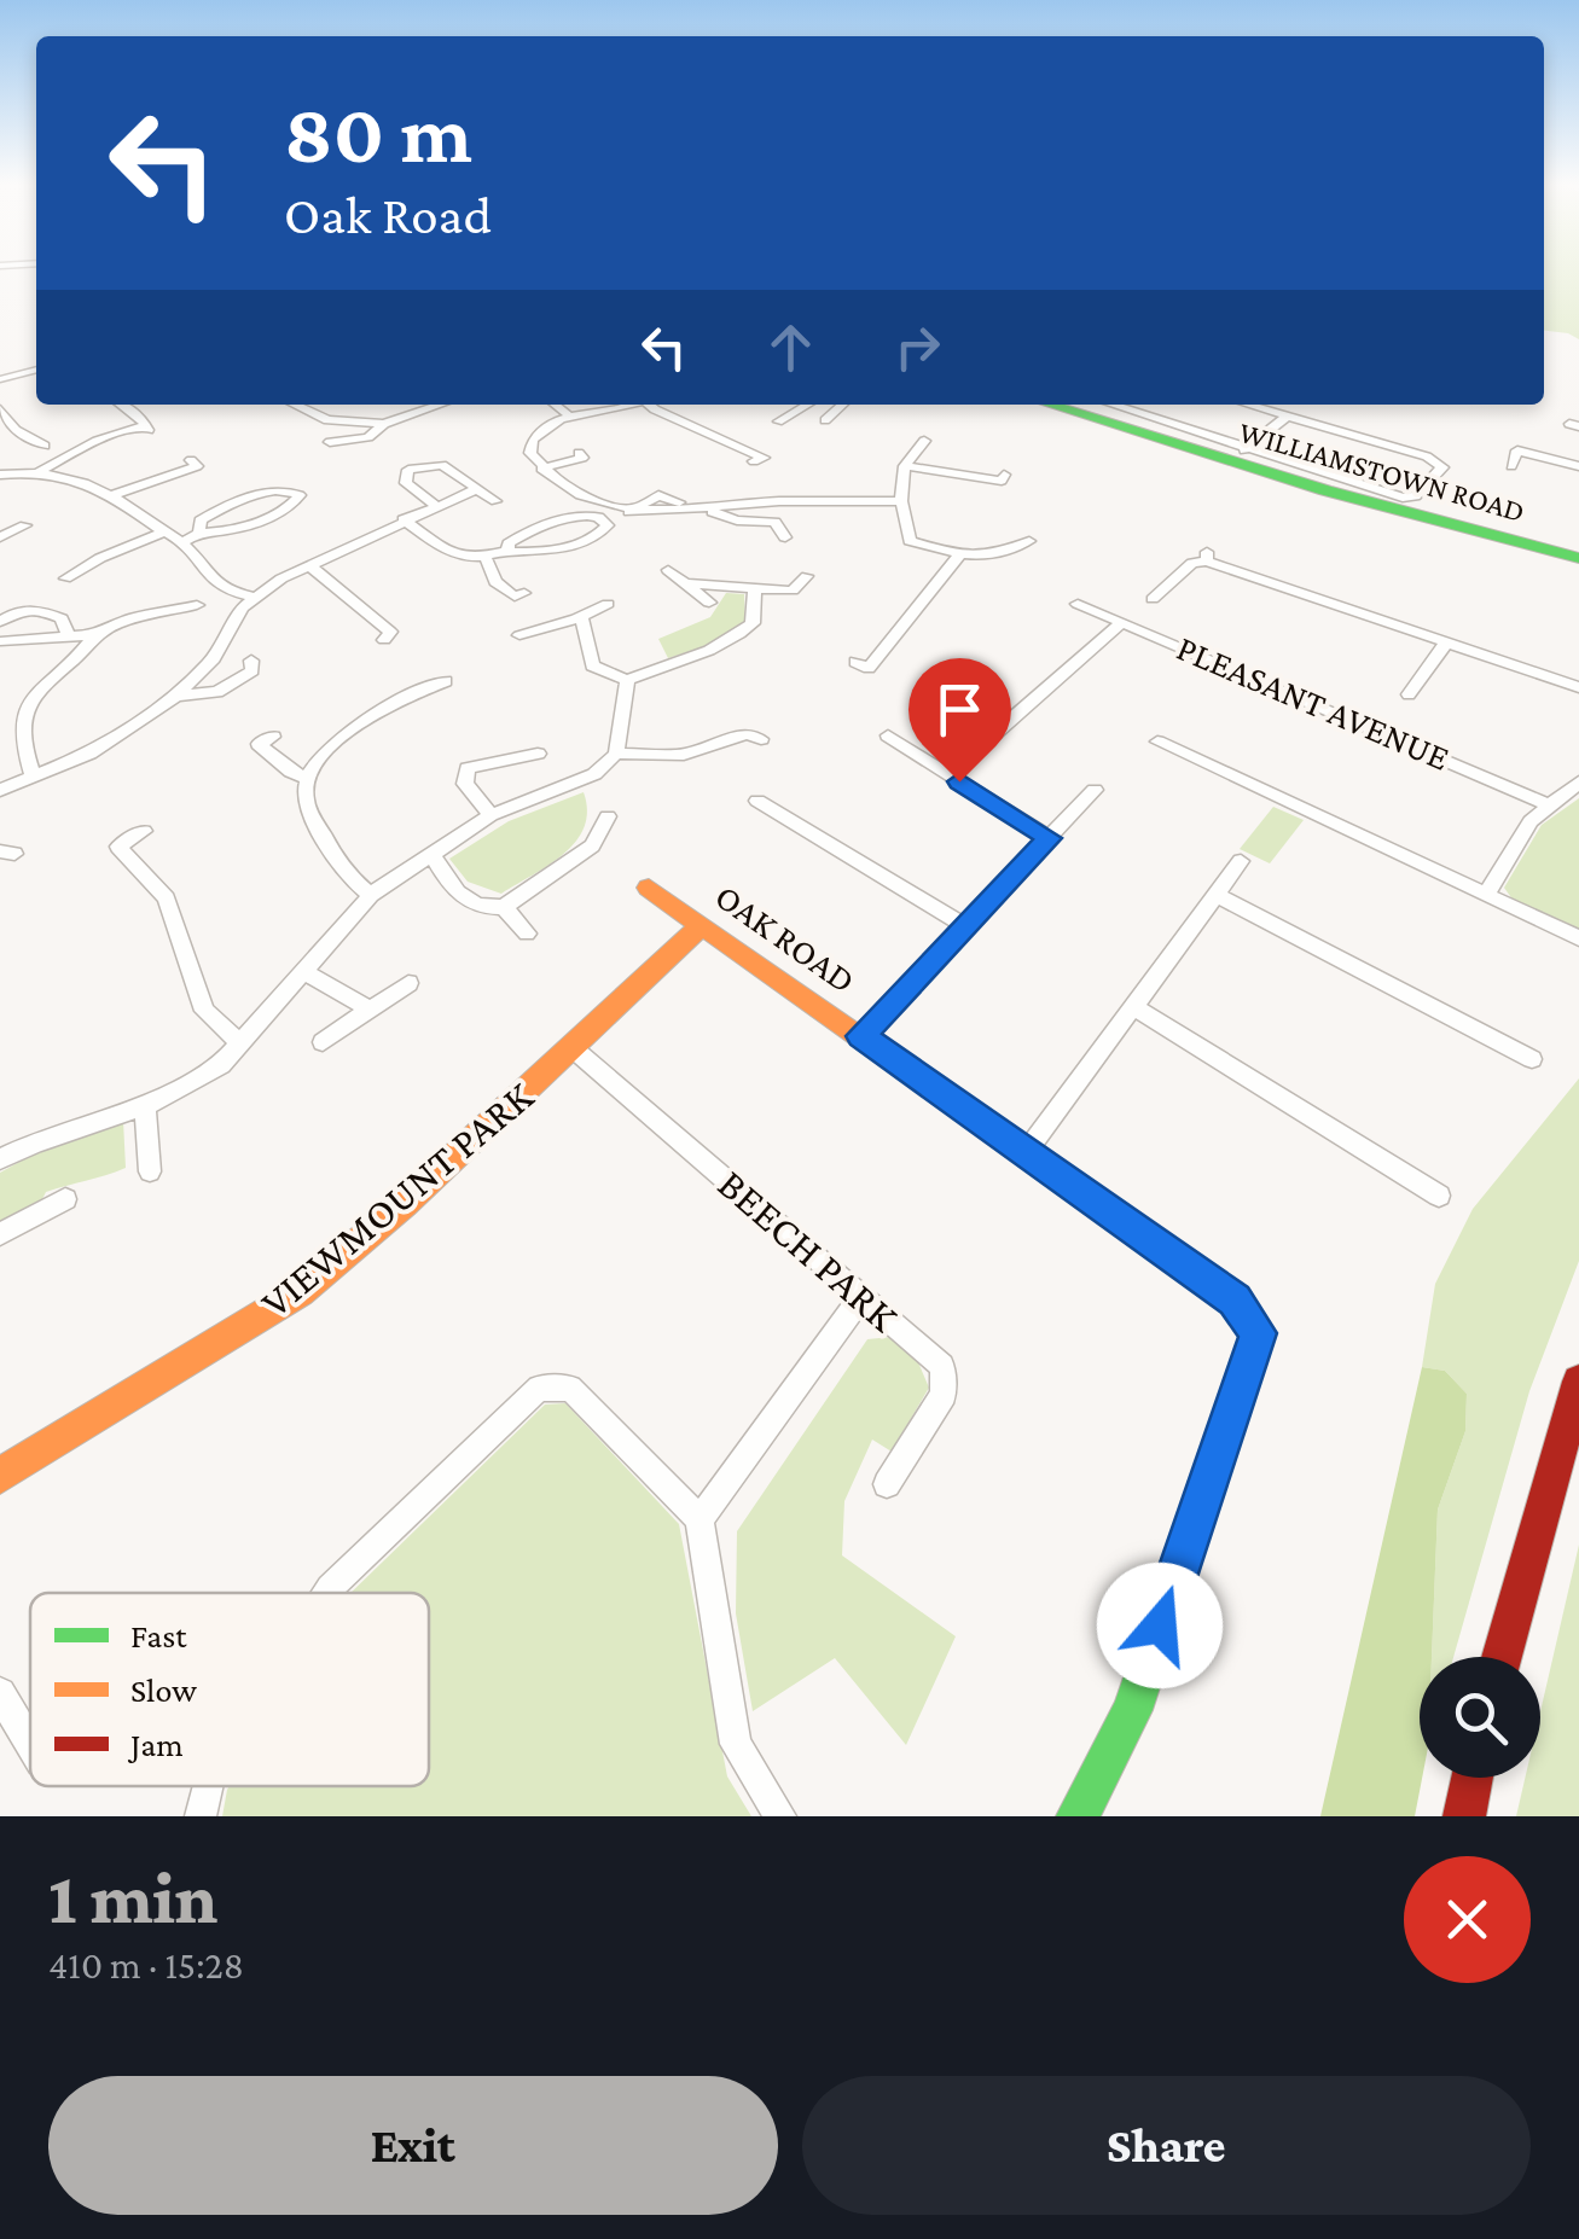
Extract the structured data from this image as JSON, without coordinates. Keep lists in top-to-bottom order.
{
  "streets": {
    "street": [
      "WILLIAMSTOWN ROAD",
      "PLEASANT AVENUE",
      "OAK ROAD",
      "VIEWMOUNT PARK",
      "BEECH PARK"
    ]
  },
  "crossings": [
    ["OAK ROAD", "VIEWMOUNT PARK"],
    ["VIEWMOUNT PARK", "BEECH PARK"]
  ],
  "legend": ["Fast", "Slow", "Jam"],
  "page": {
    "turn": ["80 m", "Oak Road"],
    "heading": ["1 min", "410 m · 15:28"],
    "buttons": ["Exit", "Share"]
  }
}
